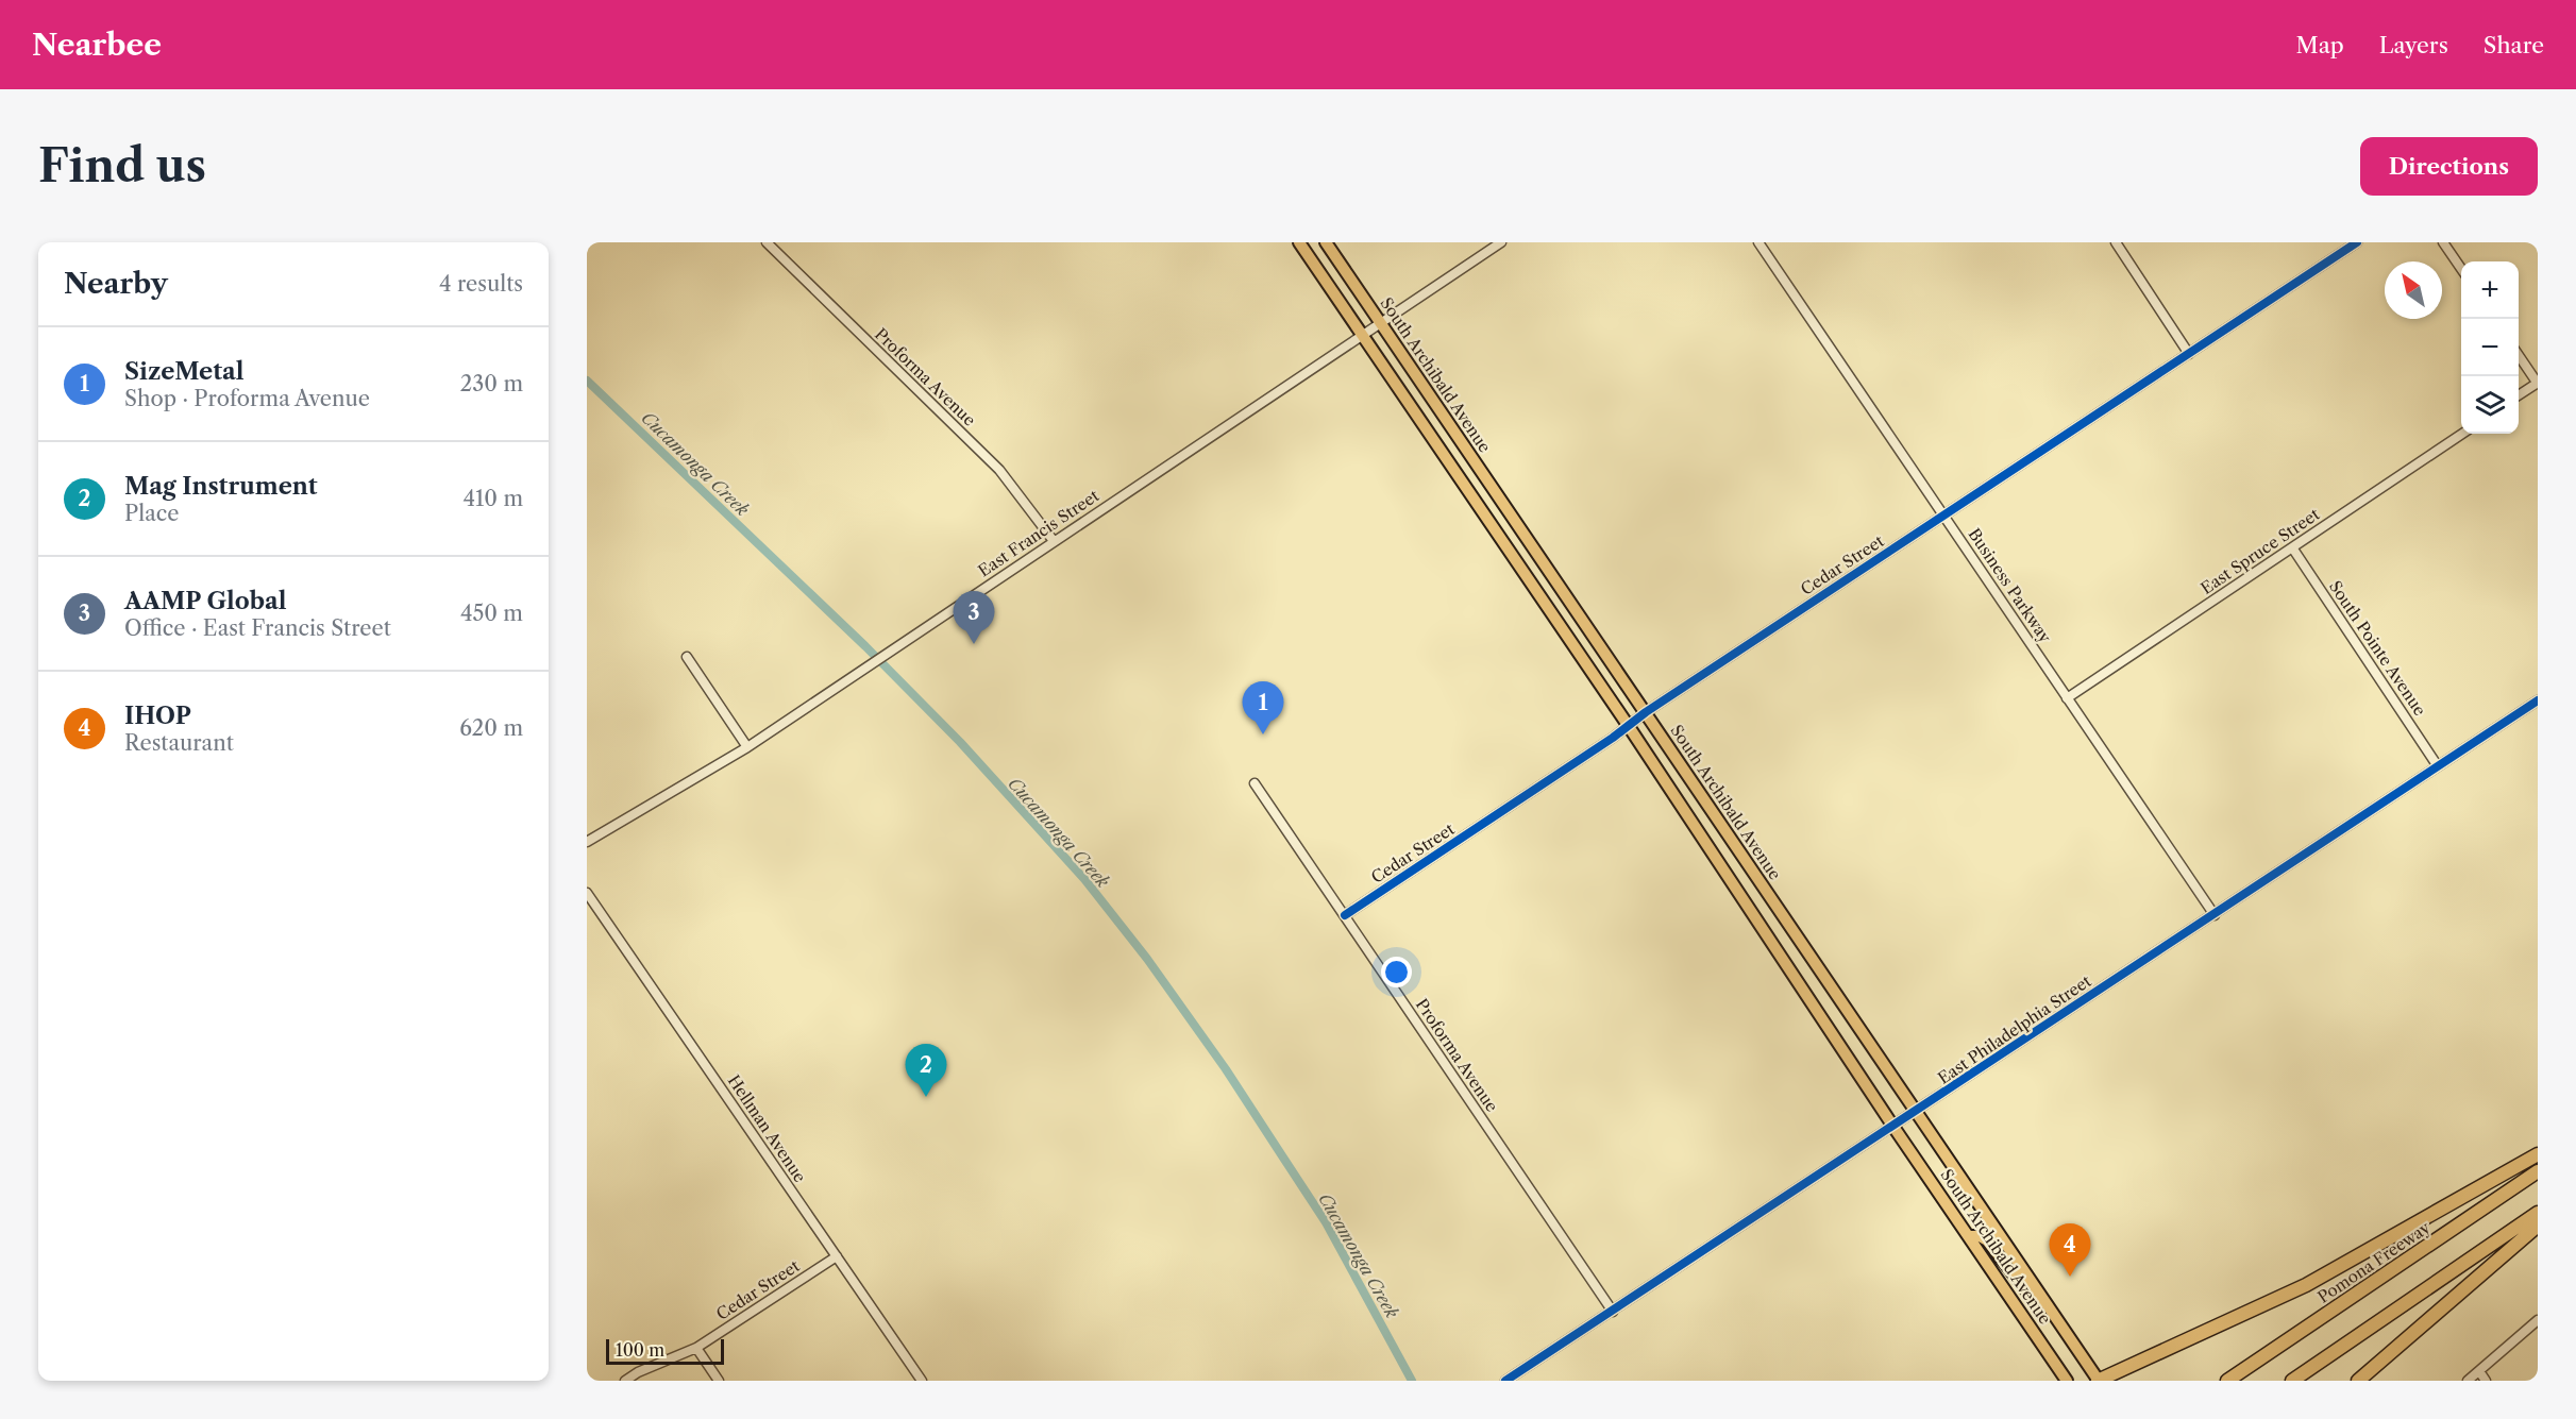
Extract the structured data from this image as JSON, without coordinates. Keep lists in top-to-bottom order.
{
  "streets": {
    "highway": ["Pomona Freeway"],
    "main road": ["South Archibald Avenue"],
    "street": [
      "Proforma Avenue",
      "East Francis Street",
      "East Spruce Street",
      "Cedar Street",
      "Business Parkway",
      "South Pointe Avenue",
      "East Philadelphia Street",
      "Hellman Avenue"
    ]
  },
  "crossings": [
    ["South Archibald Avenue", "East Francis Street"],
    ["South Archibald Avenue", "Cedar Street"],
    ["South Archibald Avenue", "East Philadelphia Street"],
    ["Proforma Avenue", "East Francis Street"],
    ["Proforma Avenue", "Cedar Street"],
    ["Proforma Avenue", "East Philadelphia Street"],
    ["East Spruce Street", "Business Parkway"],
    ["East Spruce Street", "South Pointe Avenue"],
    ["Cedar Street", "Business Parkway"],
    ["Cedar Street", "Hellman Avenue"],
    ["Business Parkway", "East Philadelphia Street"],
    ["South Pointe Avenue", "East Philadelphia Street"]
  ],
  "water": ["Cucamonga Creek"],
  "scale_bar": "100 m",
  "north": "top left",
  "page": {
    "header": "Nearbee",
    "nav": ["Map", "Layers", "Share"],
    "buttons": "Directions",
    "title": "Find us",
    "heading": ["Nearby", "4 results"],
    "map_buttons": ["+", "−"],
    "list": [
      {
        "mark": "1",
        "name": "SizeMetal",
        "note": "Shop · Proforma Avenue",
        "value": "230 m"
      },
      {
        "mark": "2",
        "name": "Mag Instrument",
        "note": "Place",
        "value": "410 m"
      },
      {
        "mark": "3",
        "name": "AAMP Global",
        "note": "Office · East Francis Street",
        "value": "450 m"
      },
      {
        "mark": "4",
        "name": "IHOP",
        "note": "Restaurant",
        "value": "620 m"
      }
    ],
    "pins": [
      "3",
      "1",
      "2",
      "4"
    ],
    "scale": "100 m"
  }
}
